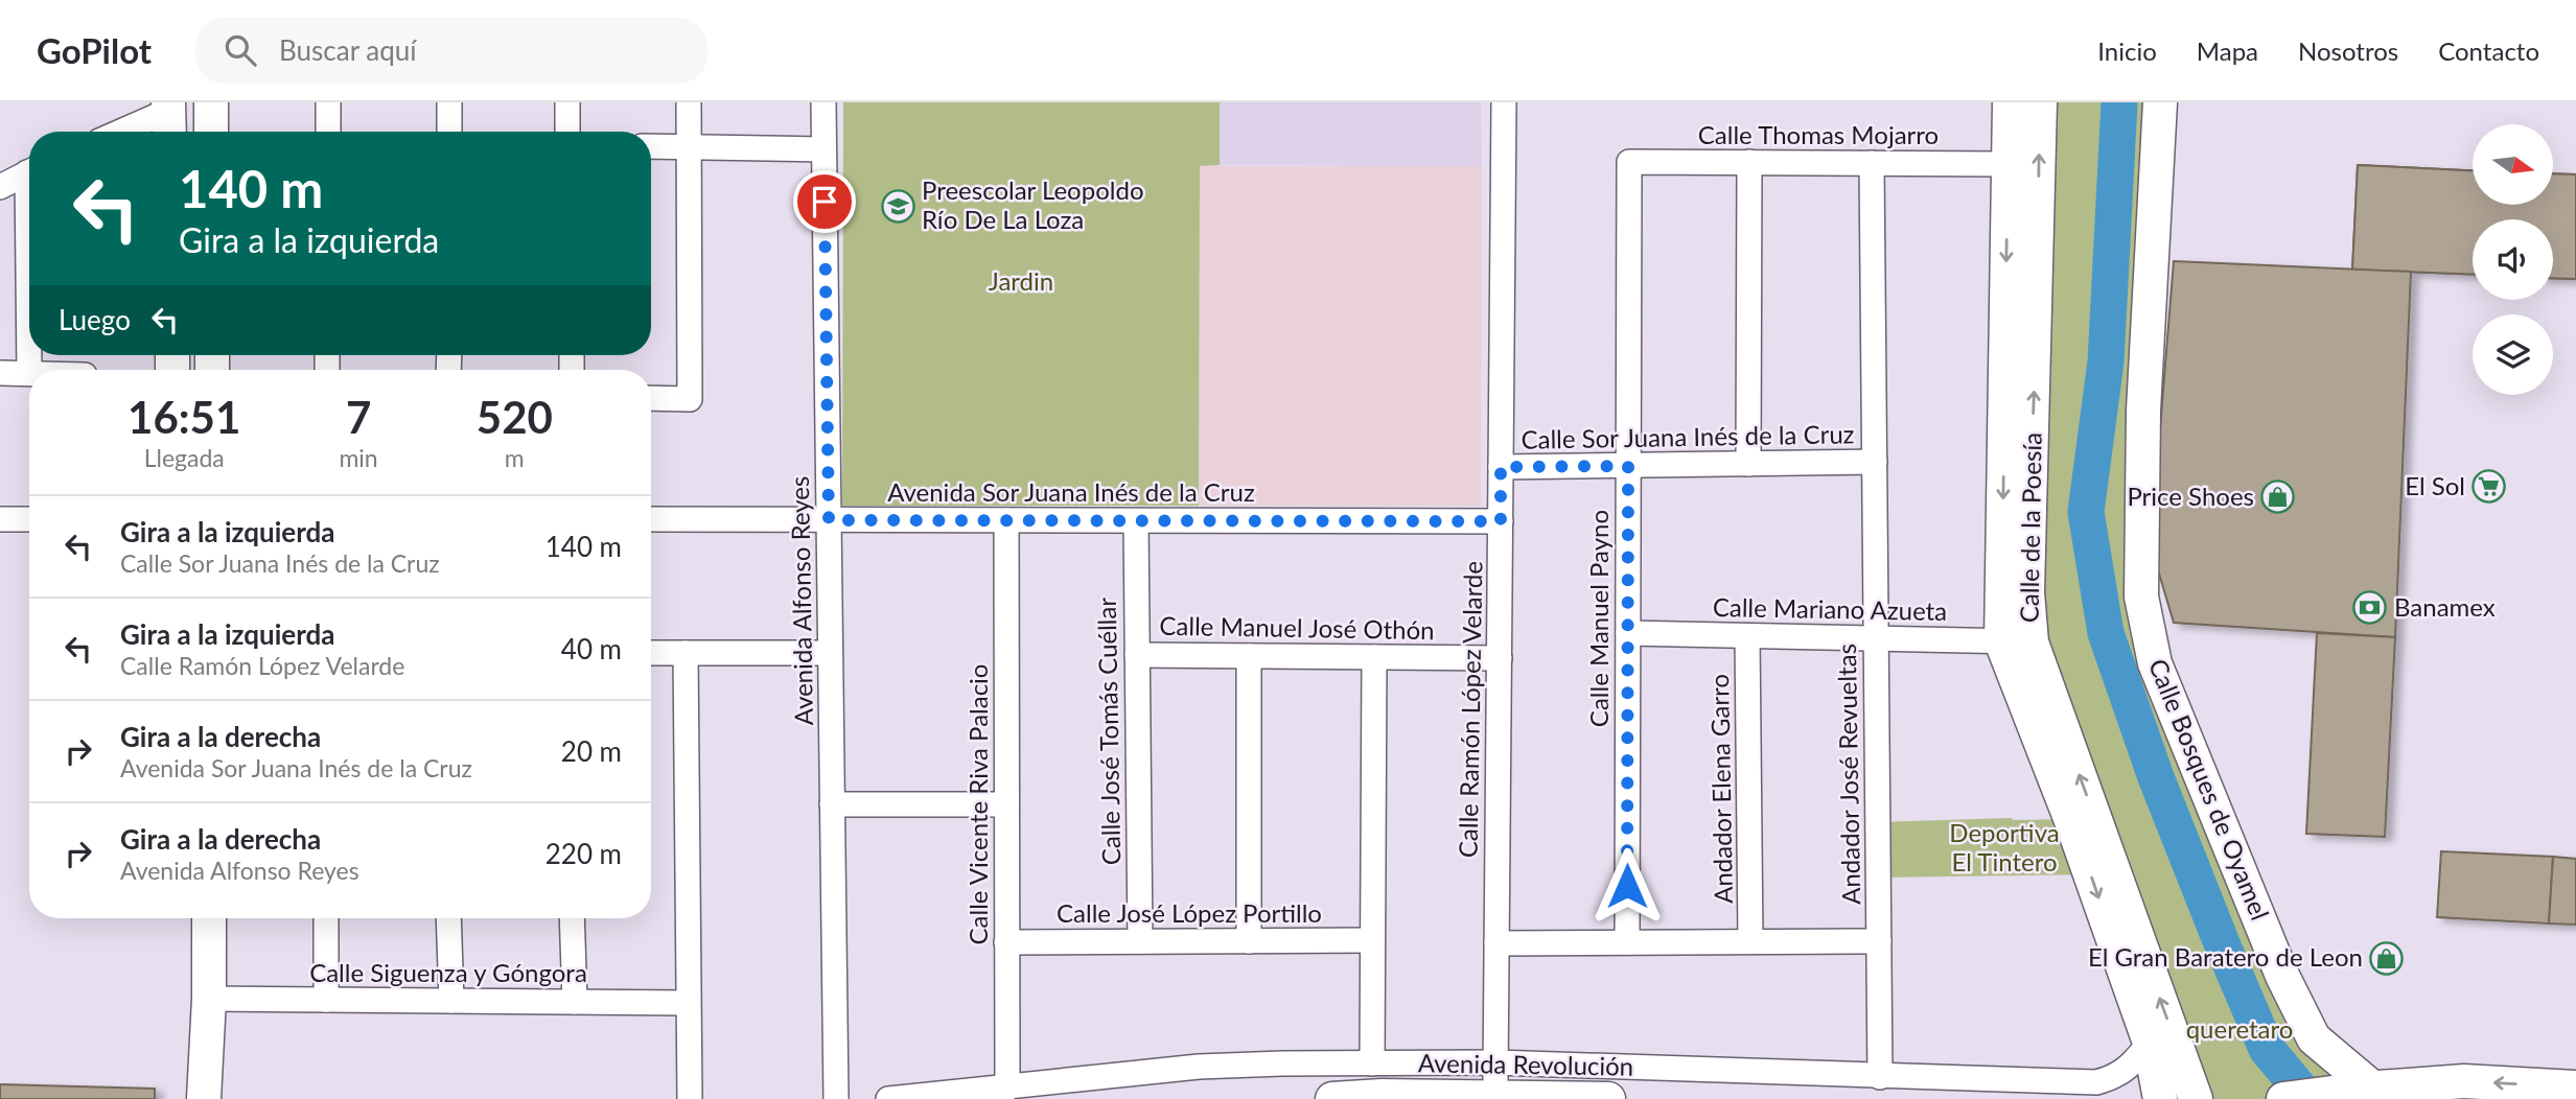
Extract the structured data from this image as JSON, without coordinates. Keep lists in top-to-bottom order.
{
  "streets": {
    "street": [
      "Calle Thomas Mojarro",
      "Calle Sor Juana Inés de la Cruz",
      "Avenida Sor Juana Inés de la Cruz",
      "Calle de la Poesía",
      "Avenida Alfonso Reyes",
      "Calle Mariano Azueta",
      "Calle Manuel Payno",
      "Calle Manuel José Othón",
      "Calle Ramón López Velarde",
      "Calle José Tomás Cuéllar",
      "Andador José Revueltas",
      "Andador Elena Garro",
      "Calle Bosques de Oyamel",
      "Calle Vicente Riva Palacio",
      "Calle José López Portillo",
      "Calle Siguenza y Góngora",
      "Avenida Revolución"
    ]
  },
  "crossings": [
    ["Calle Thomas Mojarro", "Calle de la Poesía"],
    ["Calle Thomas Mojarro", "Calle Manuel Payno"],
    ["Calle Thomas Mojarro", "Andador José Revueltas"],
    ["Calle Sor Juana Inés de la Cruz", "Calle Manuel Payno"],
    ["Calle Sor Juana Inés de la Cruz", "Calle Ramón López Velarde"],
    ["Calle Sor Juana Inés de la Cruz", "Andador José Revueltas"],
    ["Avenida Sor Juana Inés de la Cruz", "Avenida Alfonso Reyes"],
    ["Avenida Sor Juana Inés de la Cruz", "Calle Ramón López Velarde"],
    ["Avenida Sor Juana Inés de la Cruz", "Calle José Tomás Cuéllar"],
    ["Avenida Sor Juana Inés de la Cruz", "Calle Vicente Riva Palacio"],
    ["Calle de la Poesía", "Calle Mariano Azueta"],
    ["Calle de la Poesía", "Avenida Revolución"],
    ["Calle Mariano Azueta", "Calle Manuel Payno"],
    ["Calle Mariano Azueta", "Andador José Revueltas"],
    ["Calle Mariano Azueta", "Andador Elena Garro"],
    ["Calle Manuel José Othón", "Calle Ramón López Velarde"],
    ["Calle Manuel José Othón", "Calle José Tomás Cuéllar"],
    ["Calle Ramón López Velarde", "Avenida Revolución"],
    ["Calle José Tomás Cuéllar", "Calle José López Portillo"],
    ["Andador José Revueltas", "Avenida Revolución"],
    ["Calle Vicente Riva Palacio", "Calle José López Portillo"],
    ["Calle Vicente Riva Palacio", "Avenida Revolución"]
  ],
  "parks": ["Jardin", "Deportiva El Tintero", "queretaro"],
  "places": {
    "school or university": ["Preescolar Leopoldo Río De La Loza"],
    "supermarket": ["El Sol"],
    "shop": ["Price Shoes", "El Gran Baratero de Leon"],
    "bank": ["Banamex"]
  },
  "north": "right",
  "page": {
    "header": "GoPilot",
    "search": "Buscar aquí",
    "nav": [
      "Inicio",
      "Mapa",
      "Nosotros",
      "Contacto"
    ],
    "turn": ["140 m", "Gira a la izquierda"],
    "then": "Luego",
    "eta": [
      "16:51",
      "Llegada",
      "7",
      "min",
      "520",
      "m"
    ],
    "list": [
      {
        "name": "Gira a la izquierda",
        "note": "Calle Sor Juana Inés de la Cruz",
        "value": "140 m"
      },
      {
        "name": "Gira a la izquierda",
        "note": "Calle Ramón López Velarde",
        "value": "40 m"
      },
      {
        "name": "Gira a la derecha",
        "note": "Avenida Sor Juana Inés de la Cruz",
        "value": "20 m"
      },
      {
        "name": "Gira a la derecha",
        "note": "Avenida Alfonso Reyes",
        "value": "220 m"
      }
    ]
  }
}
